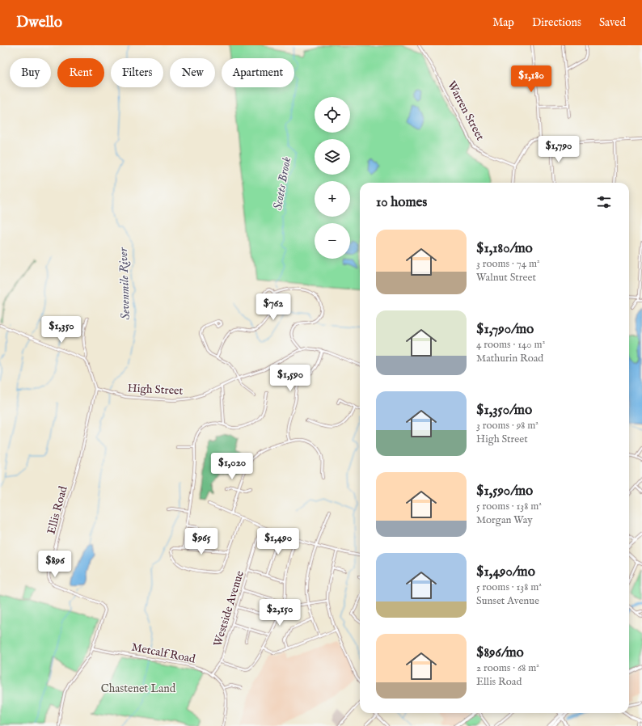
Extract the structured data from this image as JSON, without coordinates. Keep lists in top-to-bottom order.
{
  "streets": {
    "street": [
      "Warren Street",
      "High Street",
      "Ellis Road",
      "Westside Avenue",
      "Metcalf Road"
    ]
  },
  "crossings": [
    ["High Street", "Ellis Road"],
    ["Ellis Road", "Metcalf Road"],
    ["Westside Avenue", "Metcalf Road"]
  ],
  "water": ["Scotts Brook", "Sevenmile River"],
  "parks": ["Chastenet Land"],
  "page": {
    "header": "Dwello",
    "nav": ["Map", "Directions", "Saved"],
    "chip": [
      "Buy",
      "Rent",
      "Filters",
      "New",
      "Apartment"
    ],
    "price": [
      "$1,180",
      "$1,790",
      "$762",
      "$1,350",
      "$1,590",
      "$1,020",
      "$965",
      "$1,490",
      "$896",
      "$2,150"
    ],
    "map_buttons": ["+", "−"],
    "heading": "10 homes",
    "list": [
      {
        "name": "$1,180/mo",
        "note": "3 rooms · 74 m² · Walnut Street"
      },
      {
        "name": "$1,790/mo",
        "note": "4 rooms · 140 m² · Mathurin Road"
      },
      {
        "name": "$1,350/mo",
        "note": "3 rooms · 98 m² · High Street"
      },
      {
        "name": "$1,590/mo",
        "note": "5 rooms · 138 m² · Morgan Way"
      },
      {
        "name": "$1,490/mo",
        "note": "5 rooms · 138 m² · Sunset Avenue"
      },
      {
        "name": "$896/mo",
        "note": "2 rooms · 68 m² · Ellis Road"
      }
    ]
  }
}
